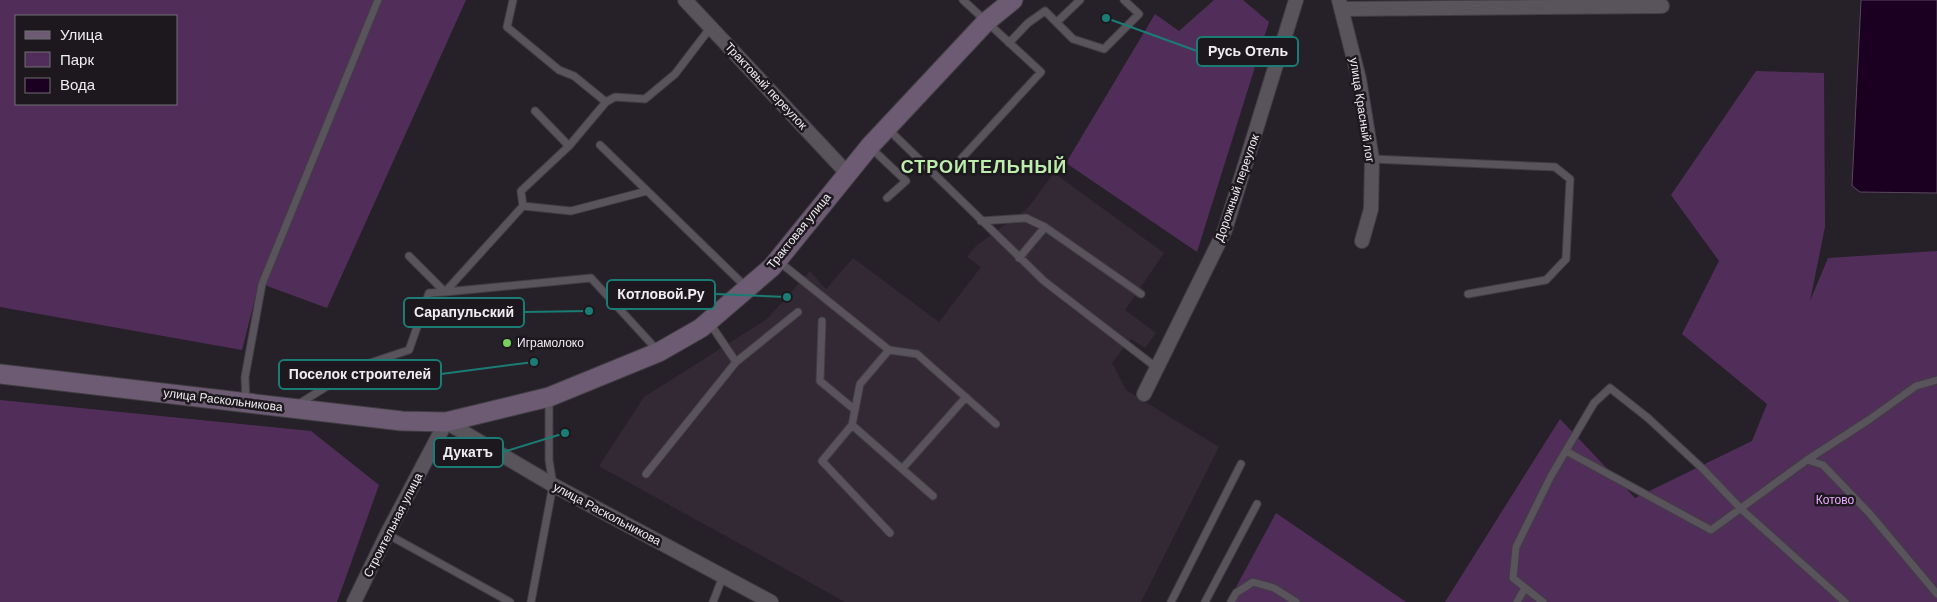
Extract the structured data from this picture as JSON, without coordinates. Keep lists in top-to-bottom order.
{
  "streets": {
    "main road": ["Трактовая улица", "улица Раскольникова"],
    "street": [
      "Трактовый переулок",
      "улица Красный лог",
      "Дорожный переулок",
      "Строительная улица"
    ]
  },
  "crossings": [
    ["Трактовый переулок", "Трактовая улица"],
    ["Трактовая улица", "улица Раскольникова"],
    ["улица Раскольникова", "Строительная улица"]
  ],
  "districts": ["СТРОИТЕЛЬНЫЙ"],
  "parks": ["Котово"],
  "places": [
    "Русь Отель",
    "Котловой.Ру",
    "Сарапульский",
    "Играмолоко",
    "Поселок строителей",
    "Дукатъ"
  ],
  "legend": ["Улица", "Парк", "Вода"]
}
